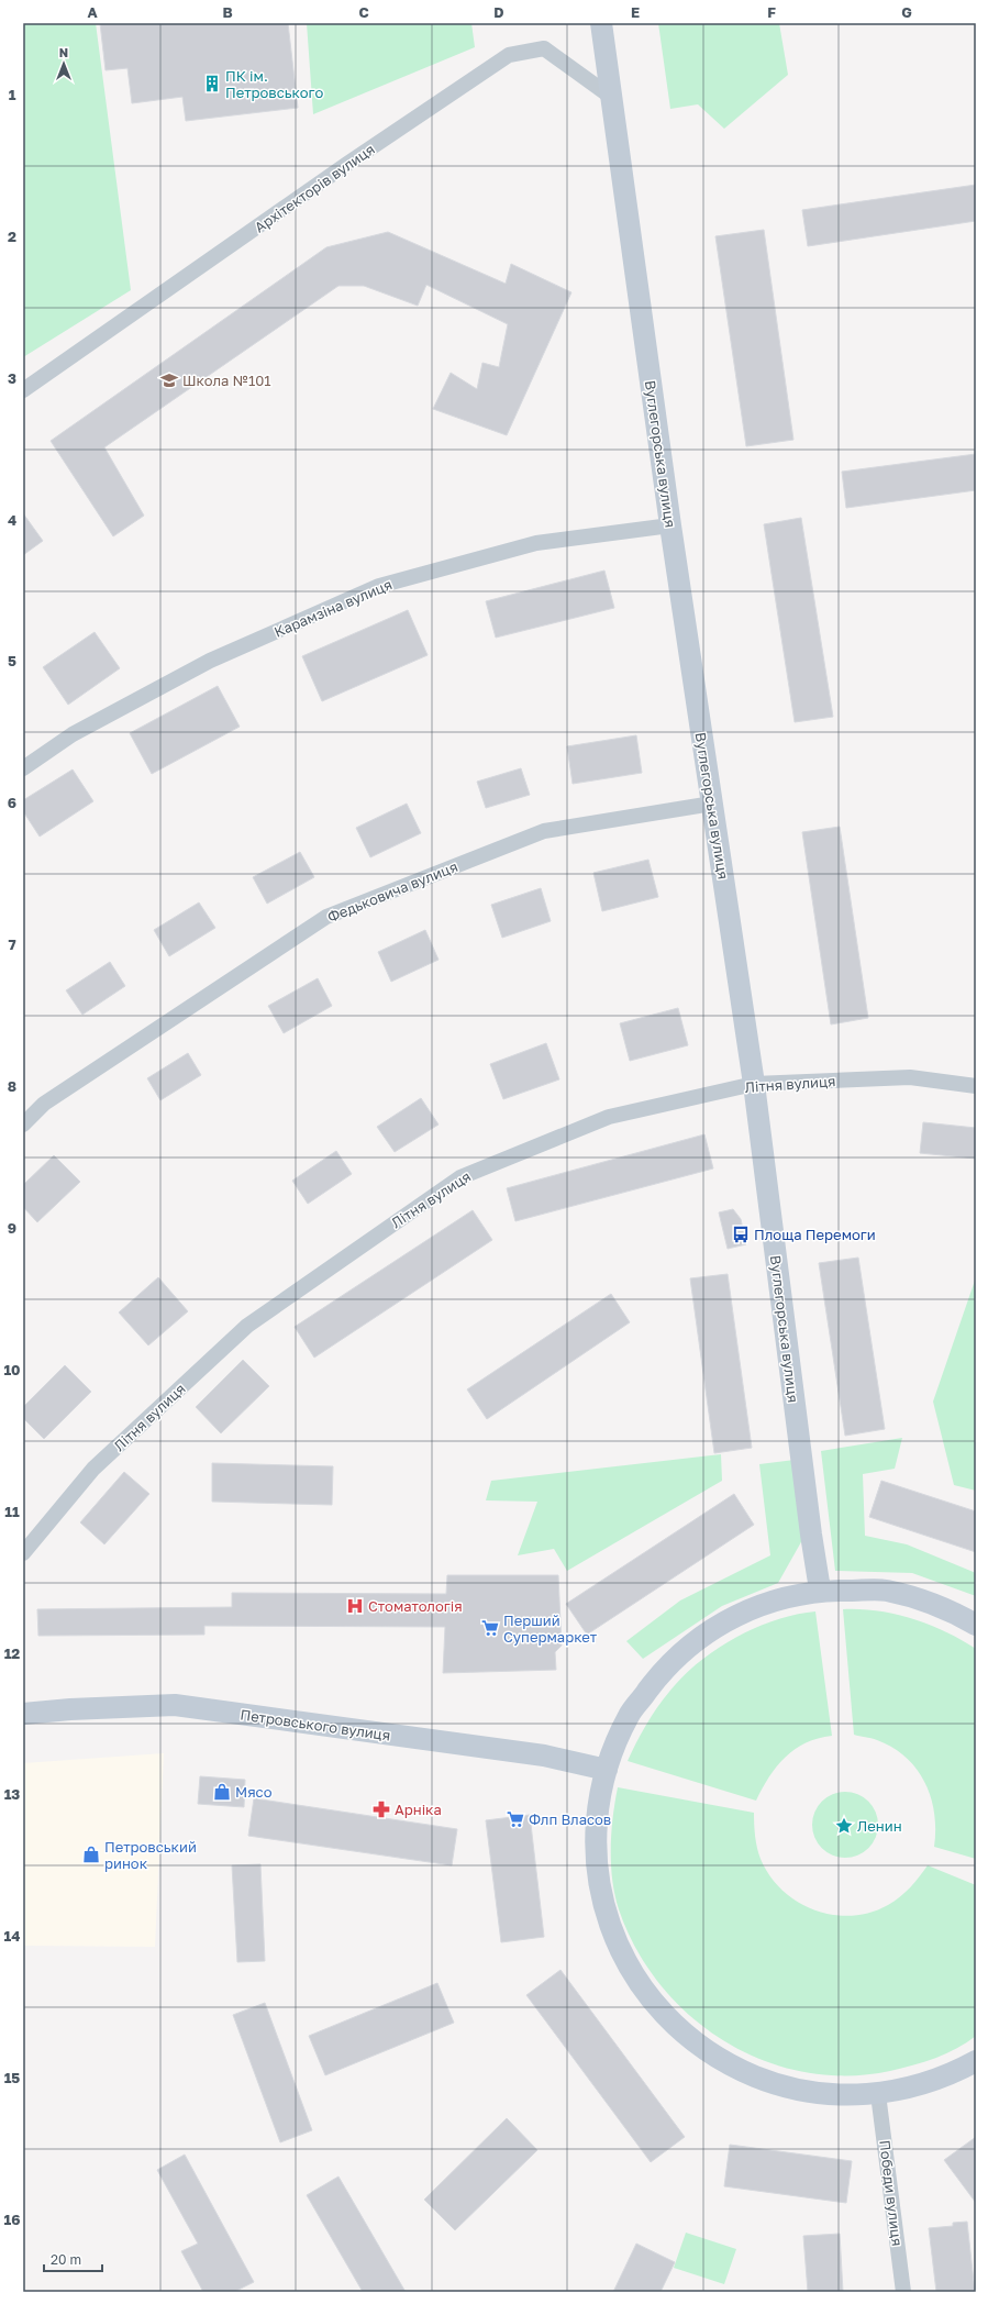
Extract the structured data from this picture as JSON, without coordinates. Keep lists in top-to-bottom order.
{
  "streets": {
    "main road": ["Вуглегорська вулиця", "Петровського вулиця"],
    "street": [
      "Архітекторів вулиця",
      "Карамзіна вулиця",
      "Федьковича вулиця",
      "Літня вулиця",
      "Победи вулиця"
    ]
  },
  "crossings": [
    ["Архітекторів вулиця", "Вуглегорська вулиця"],
    ["Вуглегорська вулиця", "Карамзіна вулиця"],
    ["Вуглегорська вулиця", "Федьковича вулиця"],
    ["Вуглегорська вулиця", "Літня вулиця"]
  ],
  "places": {
    "building": ["ПК ім. Петровського"],
    "school or university": ["Школа №101"],
    "bus stop": ["Площа Перемоги"],
    "hospital": ["Стоматологія"],
    "supermarket": ["Перший Супермаркет", "Флп Власов"],
    "shop": ["Мясо", "Петровський ринок"],
    "pharmacy": ["Арніка"],
    "place": ["Ленин"]
  },
  "scale_bar": "20 m",
  "north": "top",
  "grid": {
    "columns": [
      "A",
      "B",
      "C",
      "D",
      "E",
      "F",
      "G"
    ],
    "rows": [
      "1",
      "2",
      "3",
      "4",
      "5",
      "6",
      "7",
      "8",
      "9",
      "10",
      "11",
      "12",
      "13",
      "14",
      "15",
      "16"
    ]
  }
}
